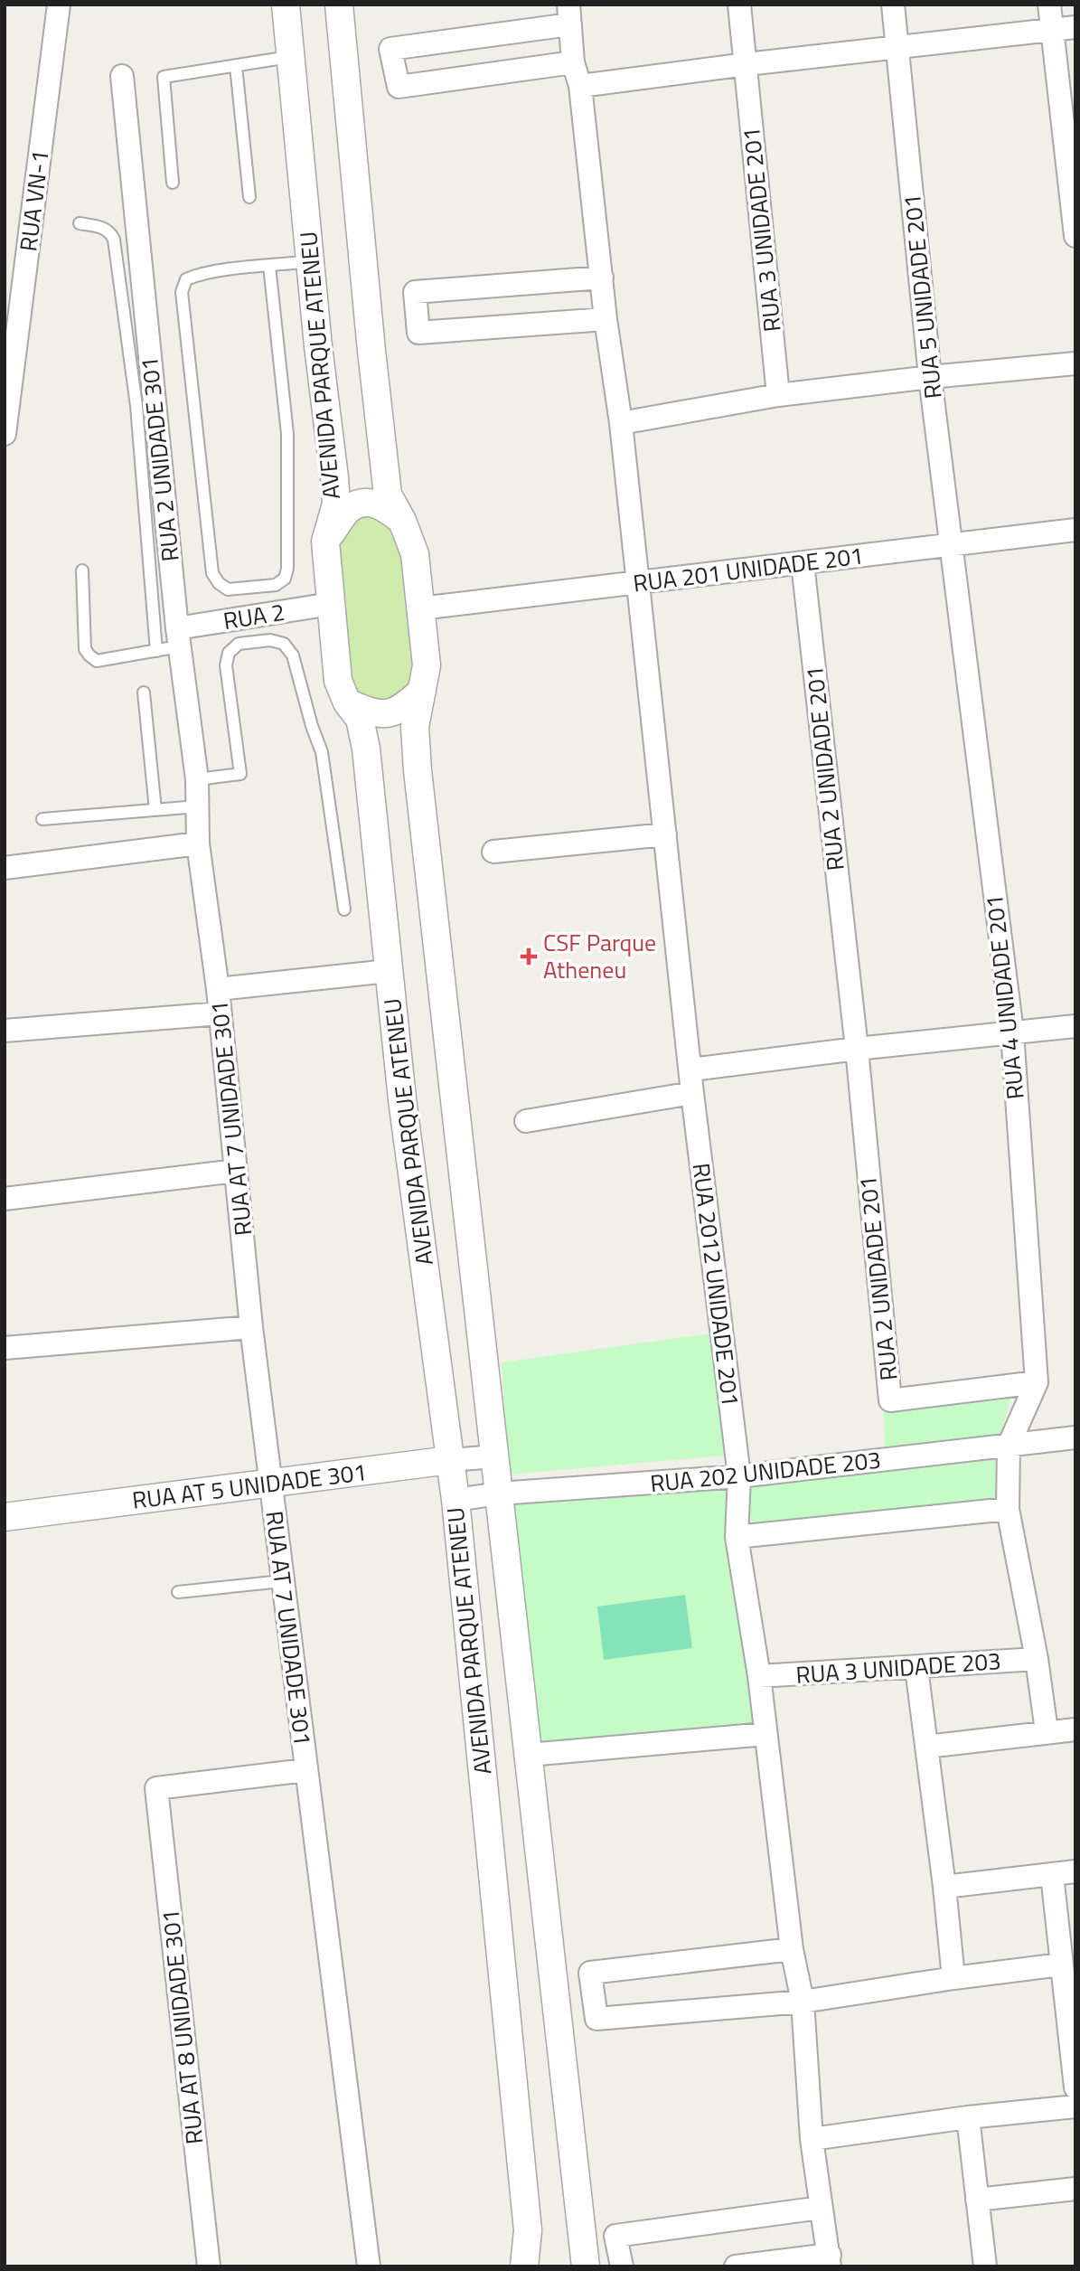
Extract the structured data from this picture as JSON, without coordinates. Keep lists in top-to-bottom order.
{
  "streets": {
    "street": [
      "RUA VN-1",
      "RUA 3 UNIDADE 201",
      "RUA 5 UNIDADE 201",
      "AVENIDA PARQUE ATENEU",
      "RUA 2 UNIDADE 301",
      "RUA 201 UNIDADE 201",
      "RUA 2",
      "RUA 2 UNIDADE 201",
      "RUA 4 UNIDADE 201",
      "RUA AT 7 UNIDADE 301",
      "RUA 2012 UNIDADE 201",
      "RUA 202 UNIDADE 203",
      "RUA AT 5 UNIDADE 301",
      "RUA 3 UNIDADE 203",
      "RUA AT 8 UNIDADE 301"
    ]
  },
  "crossings": [
    ["RUA 5 UNIDADE 201", "RUA 201 UNIDADE 201"],
    ["RUA 5 UNIDADE 201", "RUA 4 UNIDADE 201"],
    ["AVENIDA PARQUE ATENEU", "RUA 201 UNIDADE 201"],
    ["AVENIDA PARQUE ATENEU", "RUA 2"],
    ["AVENIDA PARQUE ATENEU", "RUA AT 7 UNIDADE 301"],
    ["AVENIDA PARQUE ATENEU", "RUA 202 UNIDADE 203"],
    ["AVENIDA PARQUE ATENEU", "RUA AT 5 UNIDADE 301"],
    ["RUA 2 UNIDADE 301", "RUA 2"],
    ["RUA 2 UNIDADE 301", "RUA AT 7 UNIDADE 301"],
    ["RUA 201 UNIDADE 201", "RUA 2 UNIDADE 201"],
    ["RUA 201 UNIDADE 201", "RUA 4 UNIDADE 201"],
    ["RUA 201 UNIDADE 201", "RUA 2012 UNIDADE 201"],
    ["RUA 2 UNIDADE 201", "RUA 4 UNIDADE 201"],
    ["RUA 4 UNIDADE 201", "RUA 202 UNIDADE 203"],
    ["RUA AT 7 UNIDADE 301", "RUA AT 5 UNIDADE 301"],
    ["RUA AT 7 UNIDADE 301", "RUA AT 8 UNIDADE 301"],
    ["RUA 2012 UNIDADE 201", "RUA 202 UNIDADE 203"],
    ["RUA 2012 UNIDADE 201", "RUA 3 UNIDADE 203"]
  ],
  "places": {
    "health": ["CSF Parque Atheneu"]
  }
}
